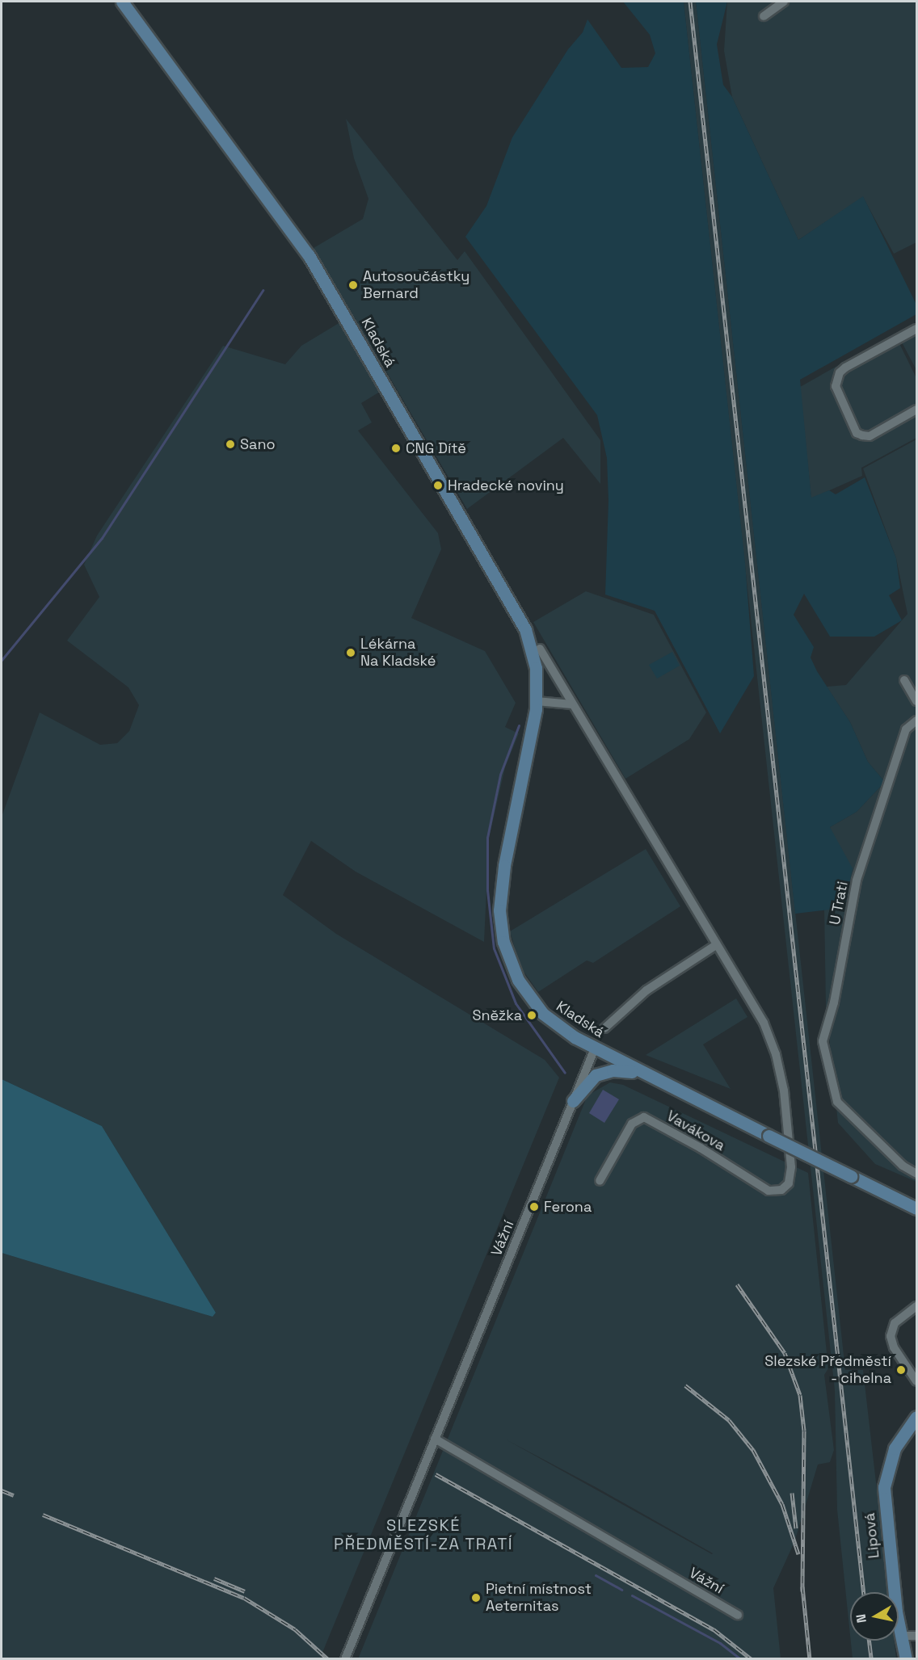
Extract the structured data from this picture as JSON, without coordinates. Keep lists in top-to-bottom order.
{
  "streets": {
    "main road": ["Kladská", "Lipová"],
    "street": ["U Trati", "Vavákova", "Vážní"]
  },
  "crossings": [
    ["Kladská", "Vavákova"],
    ["Kladská", "Vážní"]
  ],
  "districts": ["SLEZSKÉ PŘEDMĚSTÍ-ZA TRATÍ"],
  "places": [
    "Autosoučástky Bernard",
    "Sano",
    "CNG Dítě",
    "Hradecké noviny",
    "Lékárna Na Kladské",
    "Sněžka",
    "Ferona",
    "Slezské Předměstí - cihelna",
    "Pietní místnost Aeternitas"
  ],
  "north": "left"
}
